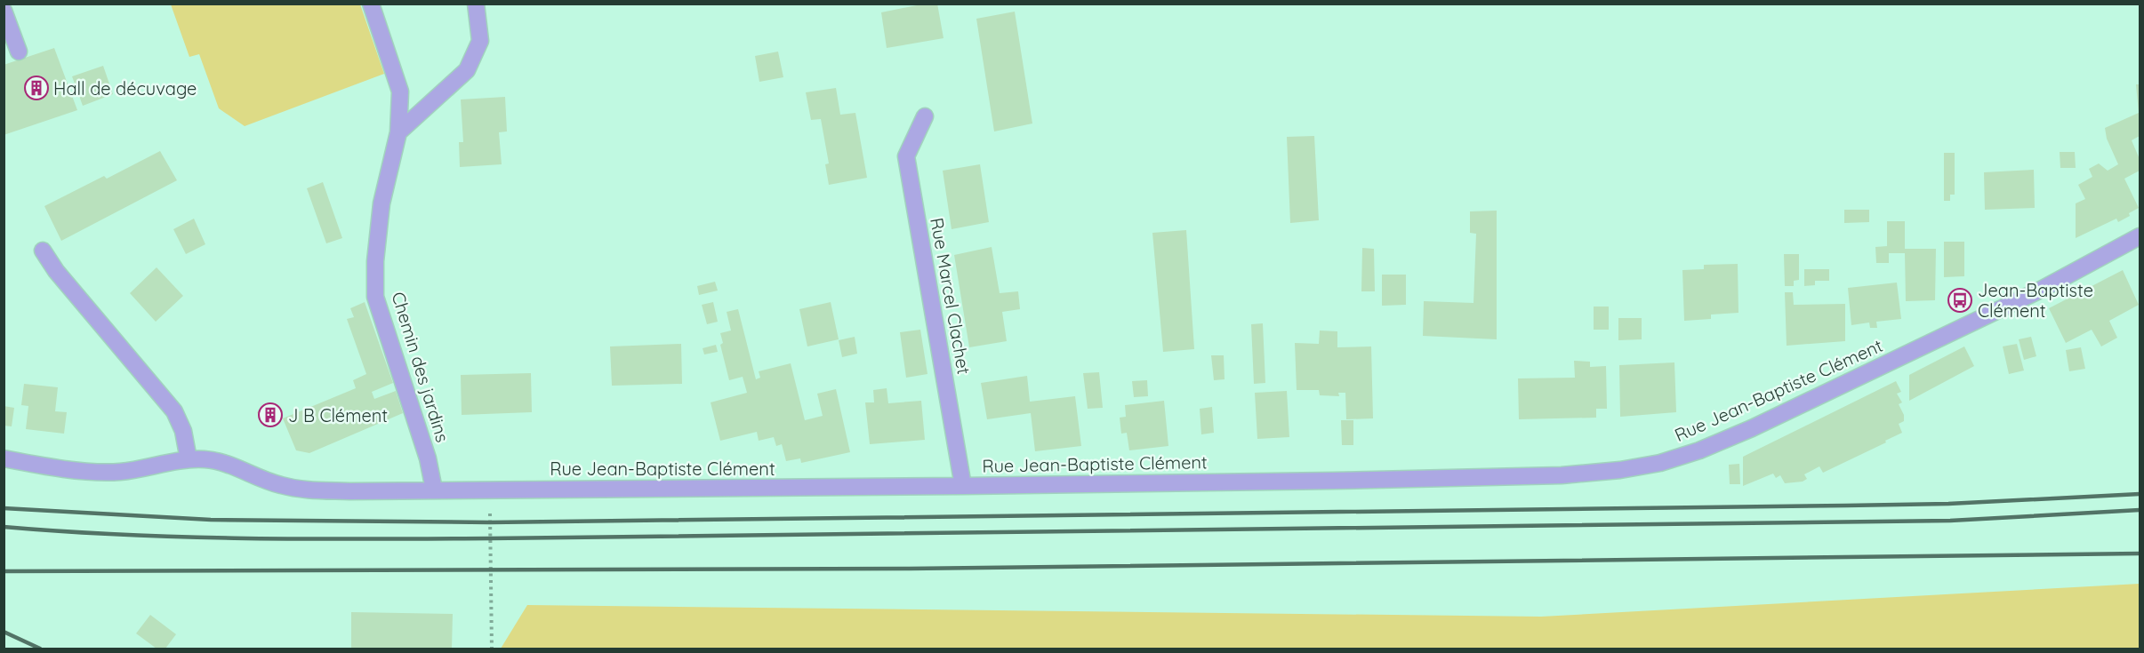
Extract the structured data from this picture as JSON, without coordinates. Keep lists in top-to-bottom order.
{
  "streets": {
    "street": ["Rue Marcel Clachet", "Chemin des jardins", "Rue Jean-Baptiste Clément"]
  },
  "crossings": [
    ["Rue Marcel Clachet", "Rue Jean-Baptiste Clément"],
    ["Chemin des jardins", "Rue Jean-Baptiste Clément"]
  ],
  "places": {
    "building": ["Hall de décuvage", "J B Clément"],
    "bus stop": ["Jean-Baptiste Clément"]
  }
}
